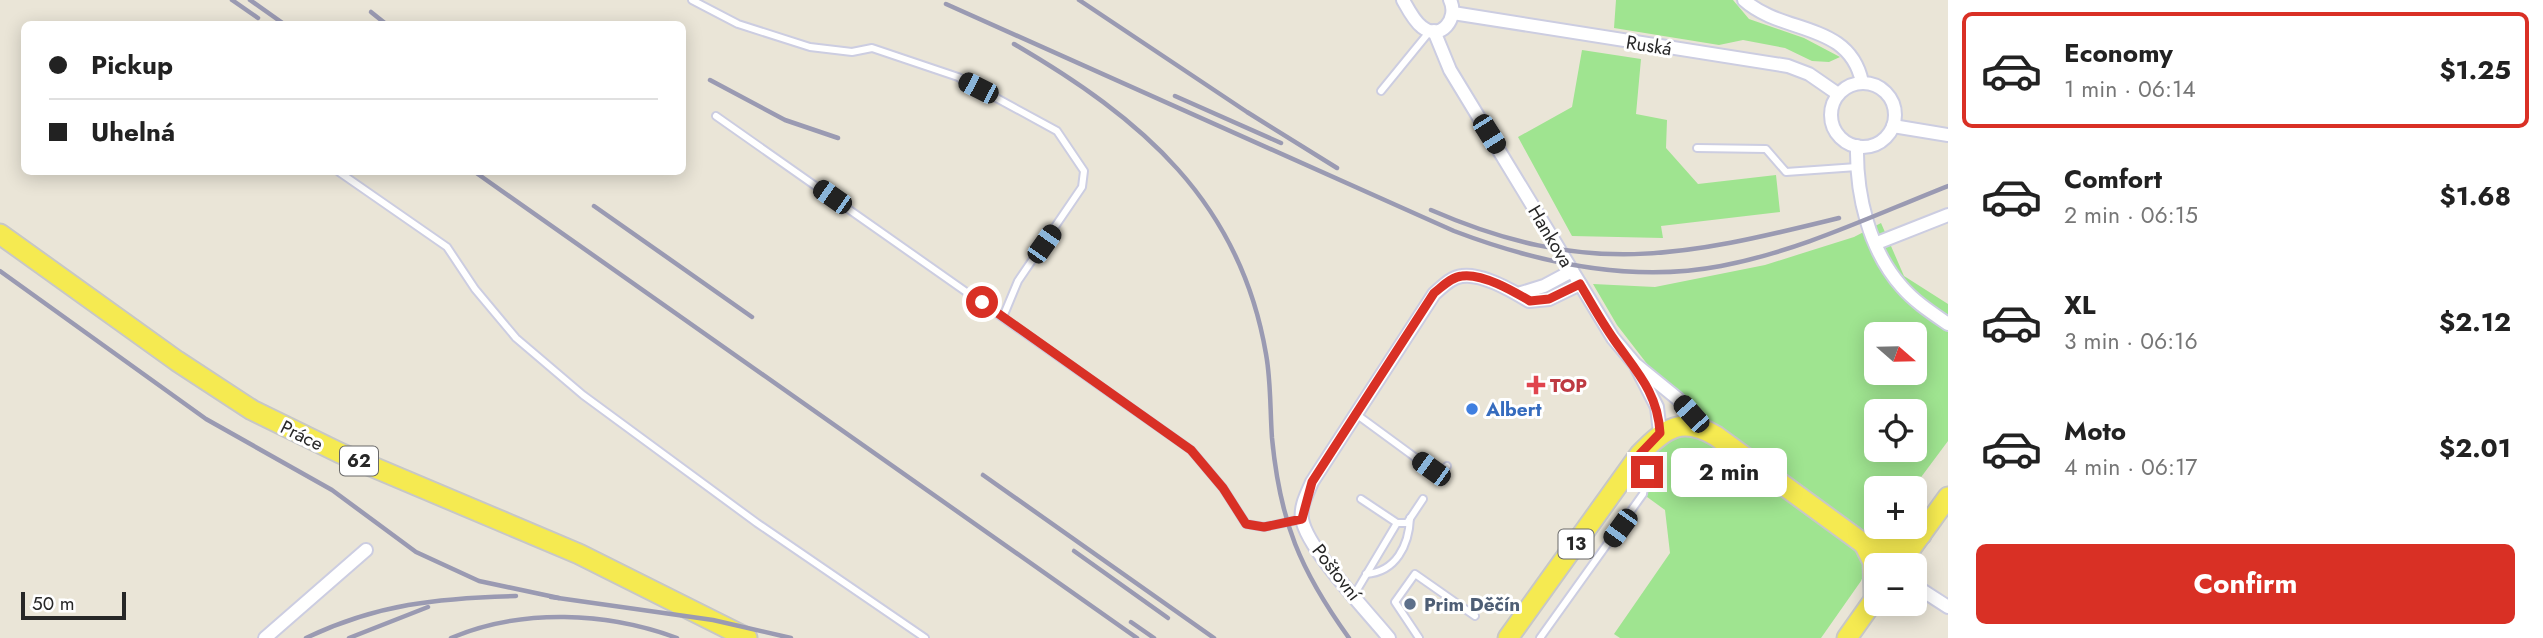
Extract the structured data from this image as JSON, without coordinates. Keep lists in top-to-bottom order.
{
  "streets": {
    "main road": [
      "Hankova",
      "Práce",
      "62",
      "13"
    ],
    "street": ["Ruská", "Poštovní"]
  },
  "places": {
    "health": ["TOP"],
    "other": ["Albert", "Prim Děčín"]
  },
  "scale_bar": "50 m",
  "north": "right",
  "page": {
    "list": [
      {
        "name": "Economy",
        "note": "1 min · 06:14",
        "value": "$1.25"
      },
      {
        "name": "Comfort",
        "note": "2 min · 06:15",
        "value": "$1.68"
      },
      {
        "name": "XL",
        "note": "3 min · 06:16",
        "value": "$2.12"
      },
      {
        "name": "Moto",
        "note": "4 min · 06:17",
        "value": "$2.01"
      }
    ],
    "banner": ["Pickup", "Uhelná"],
    "map_buttons": ["+", "−"],
    "bubble": "2 min",
    "buttons": "Confirm",
    "scale": "50 m"
  }
}
